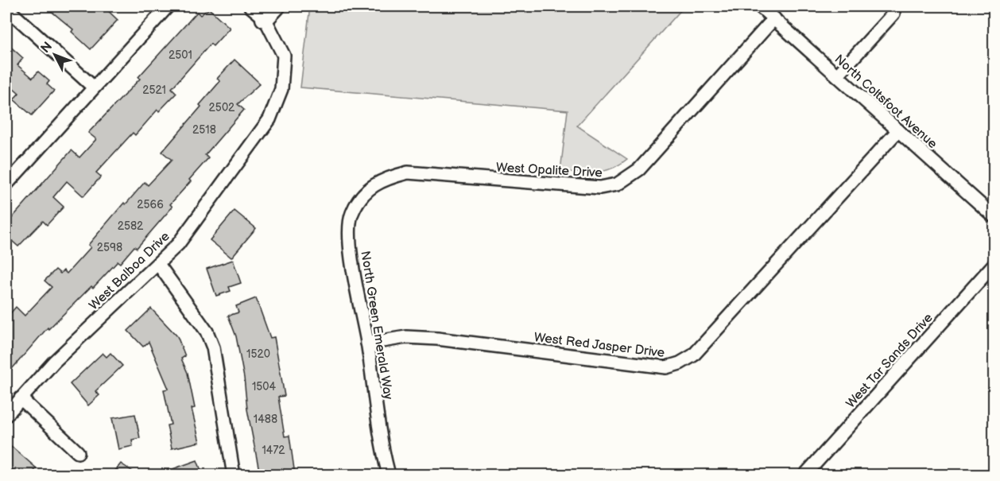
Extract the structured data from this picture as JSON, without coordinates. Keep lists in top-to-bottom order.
{
  "streets": {
    "street": [
      "North Coltsfoot Avenue",
      "West Opalite Drive",
      "West Balboa Drive",
      "North Green Emerald Way",
      "West Red Jasper Drive",
      "West Tar Sands Drive"
    ]
  },
  "crossings": [
    ["North Coltsfoot Avenue", "West Opalite Drive"],
    ["North Coltsfoot Avenue", "West Red Jasper Drive"],
    ["West Opalite Drive", "North Green Emerald Way"],
    ["North Green Emerald Way", "West Red Jasper Drive"]
  ],
  "house_numbers": [
    "2501",
    "2521",
    "2502",
    "2518",
    "2566",
    "2582",
    "2598",
    "1520",
    "1504",
    "1488",
    "1472"
  ],
  "north": "top left"
}
